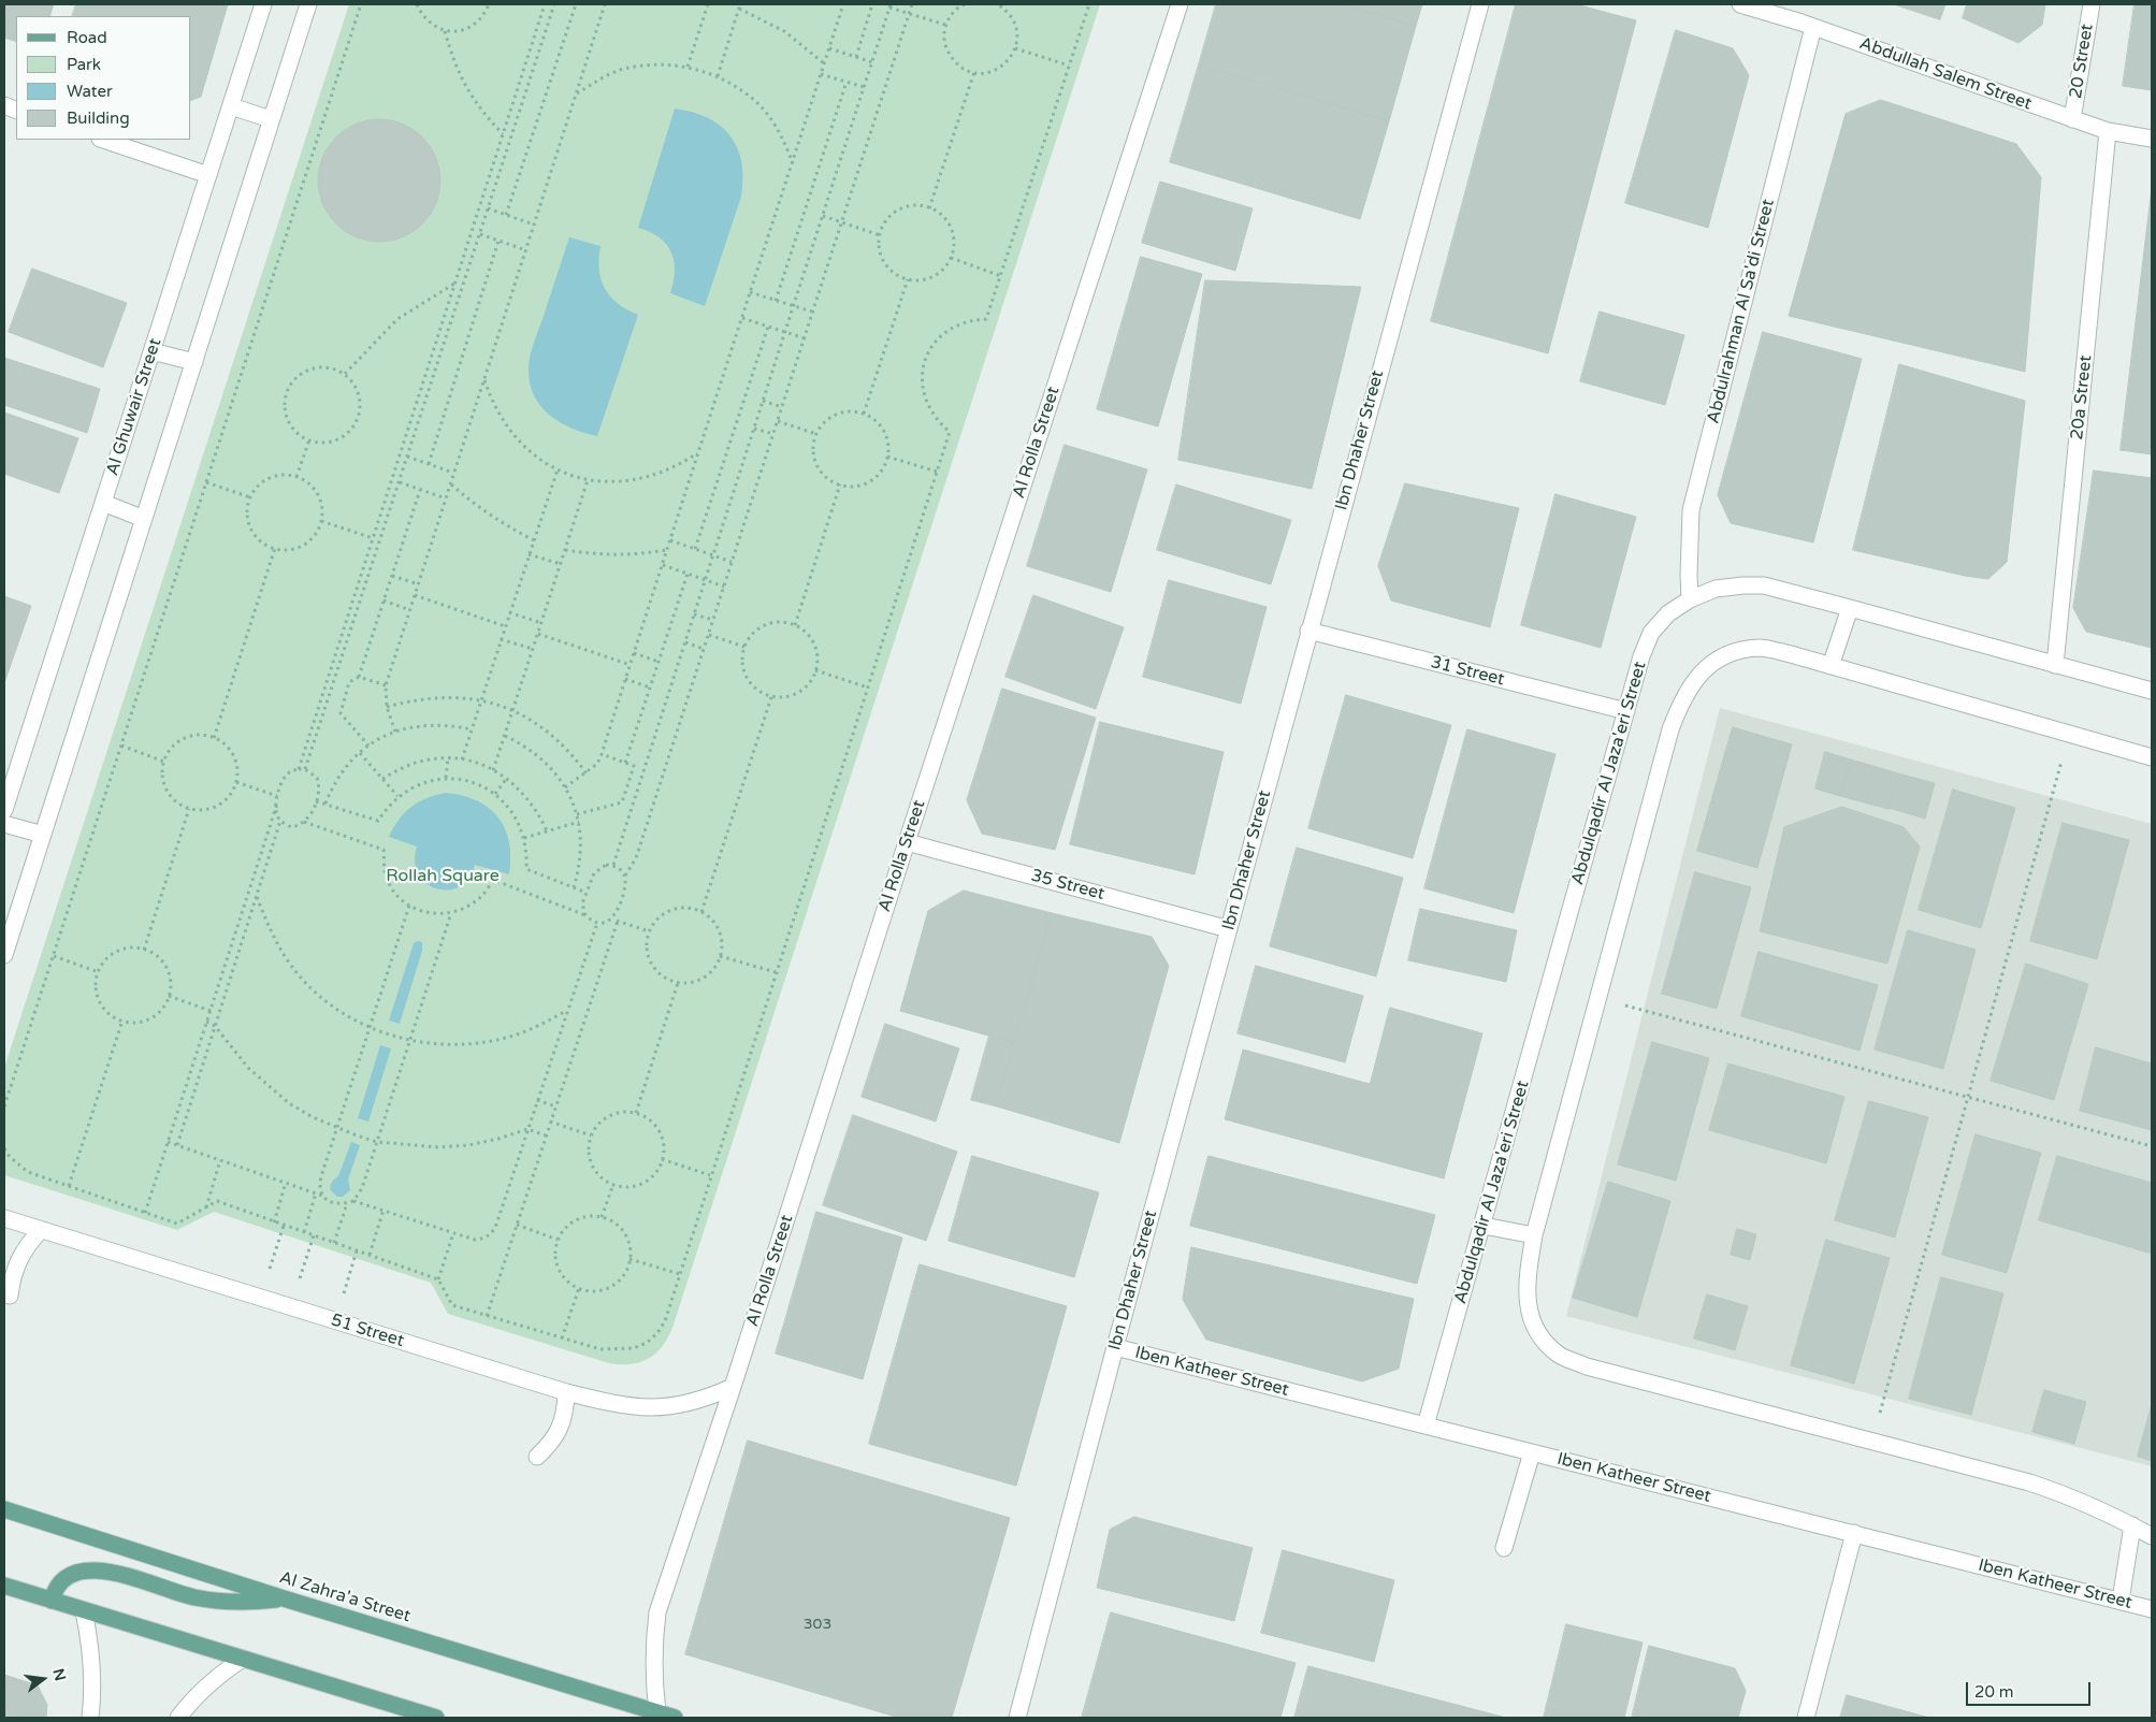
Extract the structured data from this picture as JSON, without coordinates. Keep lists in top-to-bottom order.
{
  "streets": {
    "main road": ["Al Zahra'a Street"],
    "street": [
      "20 Street",
      "Abdullah Salem Street",
      "Abdulrahman Al Sa'di Street",
      "20a Street",
      "Al Ghuwair Street",
      "Ibn Dhaher Street",
      "Al Rolla Street",
      "31 Street",
      "Abdulqadir Al Jaza'eri Street",
      "35 Street",
      "51 Street",
      "Iben Katheer Street"
    ]
  },
  "crossings": [
    ["20 Street", "Abdullah Salem Street"],
    ["Abdullah Salem Street", "Abdulrahman Al Sa'di Street"],
    ["Abdullah Salem Street", "20a Street"],
    ["Abdulrahman Al Sa'di Street", "Abdulqadir Al Jaza'eri Street"],
    ["20a Street", "Abdulqadir Al Jaza'eri Street"],
    ["Ibn Dhaher Street", "31 Street"],
    ["Ibn Dhaher Street", "35 Street"],
    ["Ibn Dhaher Street", "Iben Katheer Street"],
    ["Al Rolla Street", "35 Street"],
    ["Al Rolla Street", "51 Street"],
    ["Al Rolla Street", "Al Zahra'a Street"],
    ["31 Street", "Abdulqadir Al Jaza'eri Street"],
    ["Abdulqadir Al Jaza'eri Street", "Iben Katheer Street"]
  ],
  "parks": ["Rollah Square"],
  "house_numbers": ["303"],
  "legend": [
    "Road",
    "Park",
    "Water",
    "Building"
  ],
  "scale_bar": "20 m",
  "north": "right"
}
